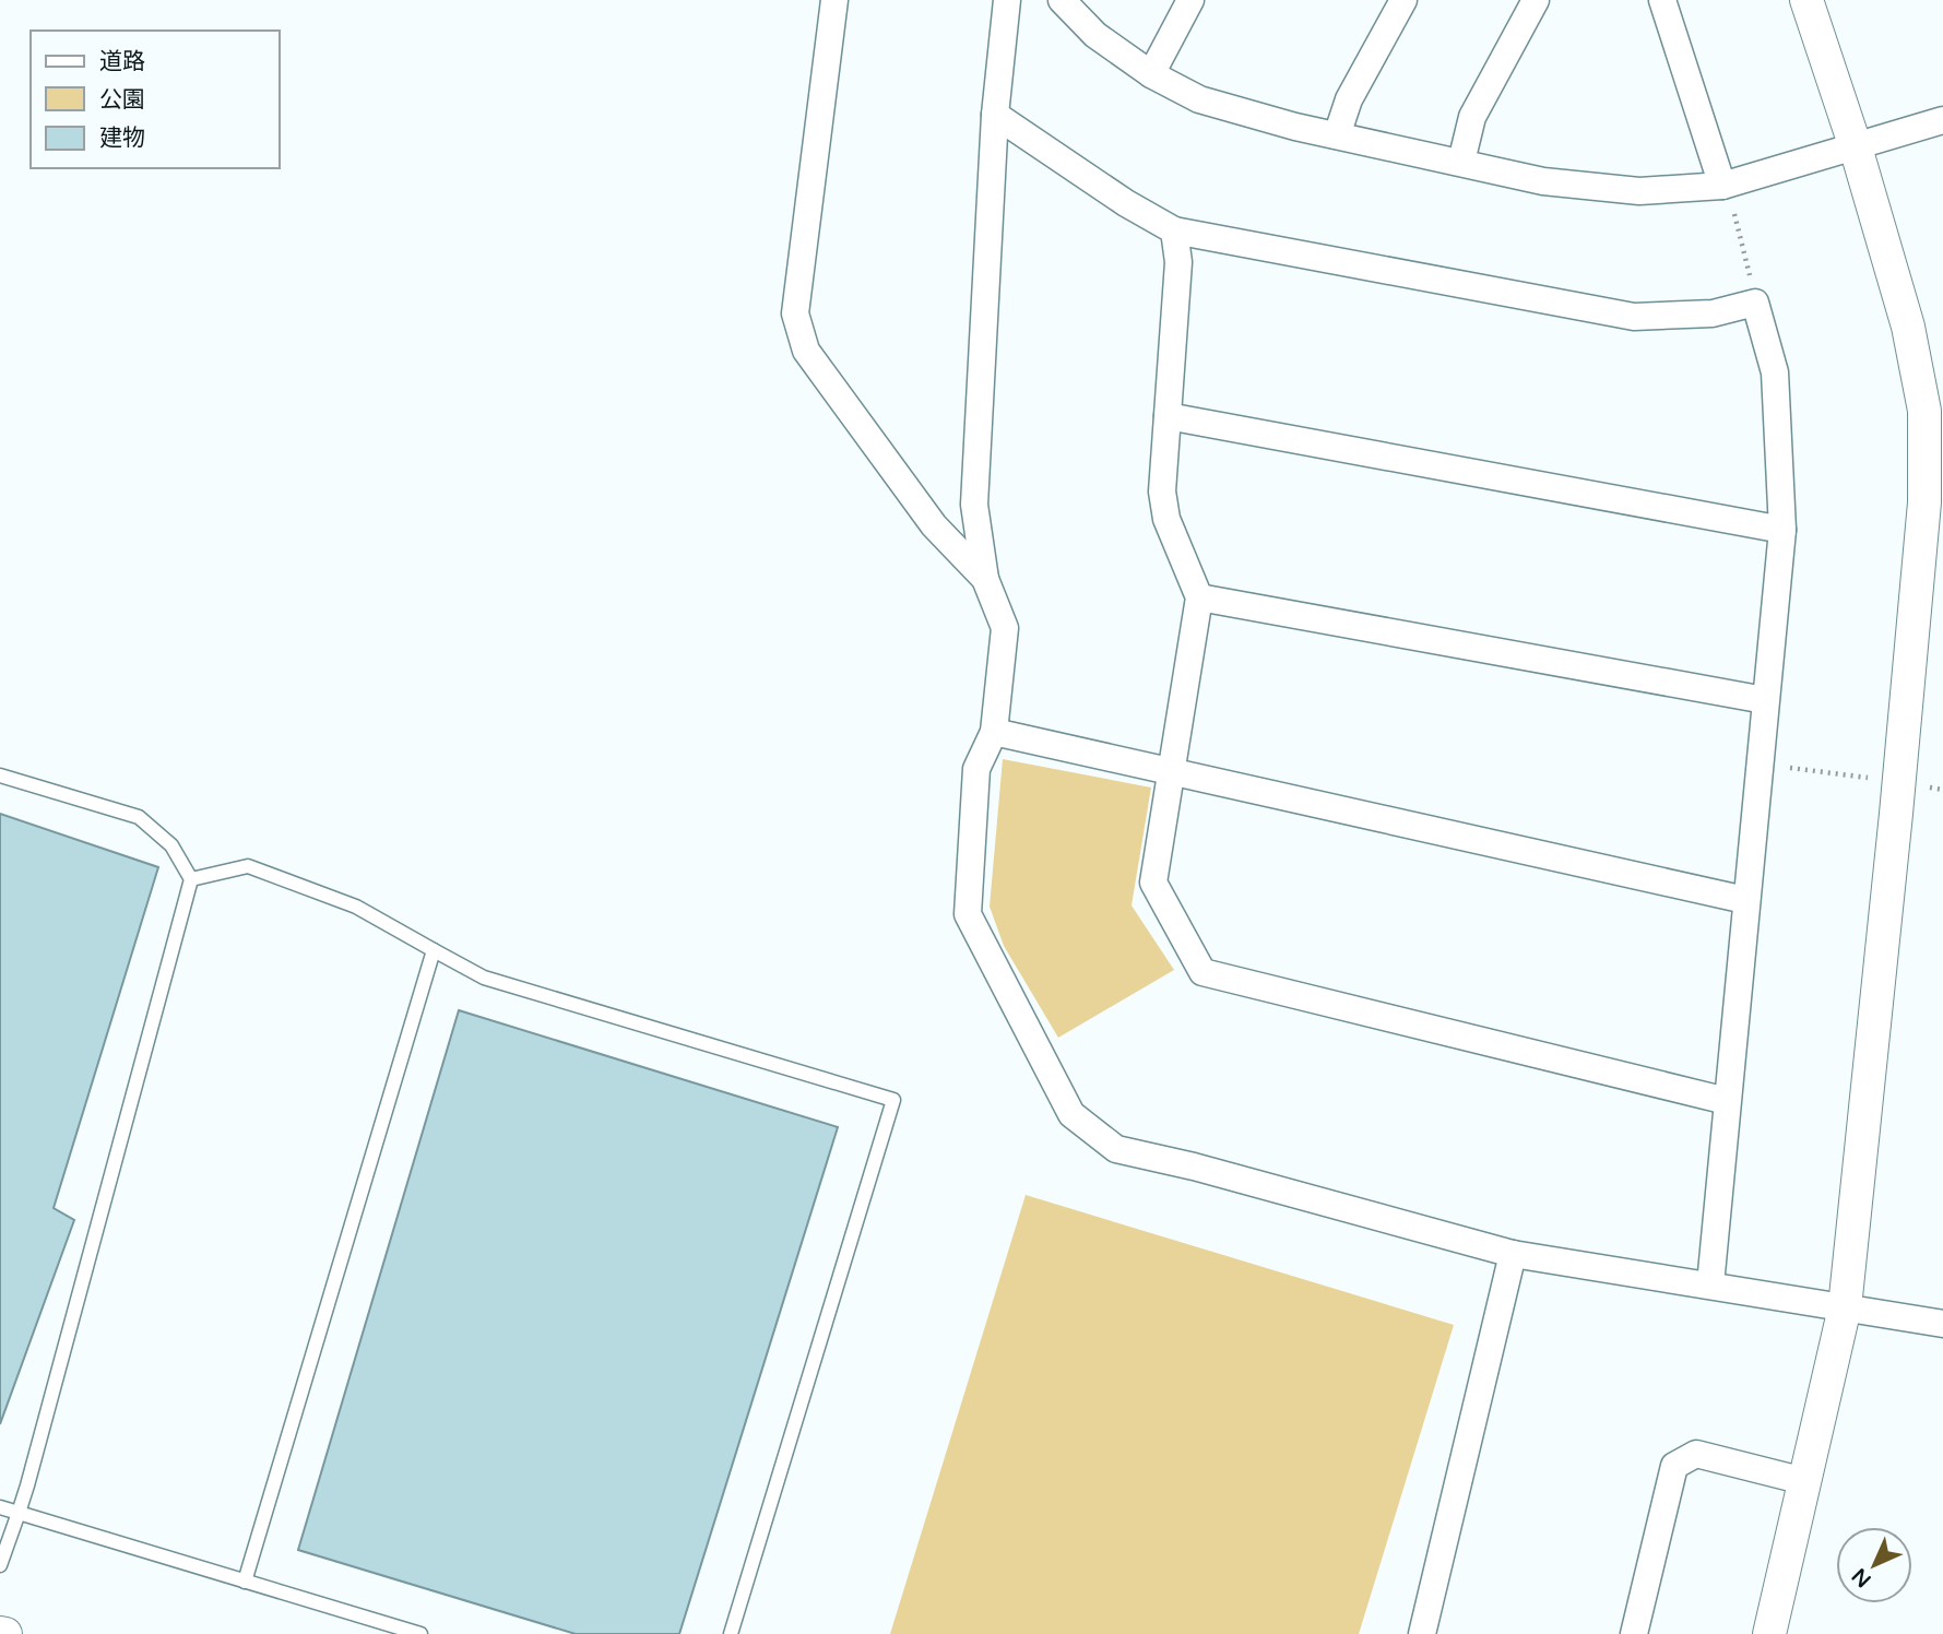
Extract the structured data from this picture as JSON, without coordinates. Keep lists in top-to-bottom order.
{
  "legend": ["道路", "公園", "建物"],
  "north": "bottom left"
}
